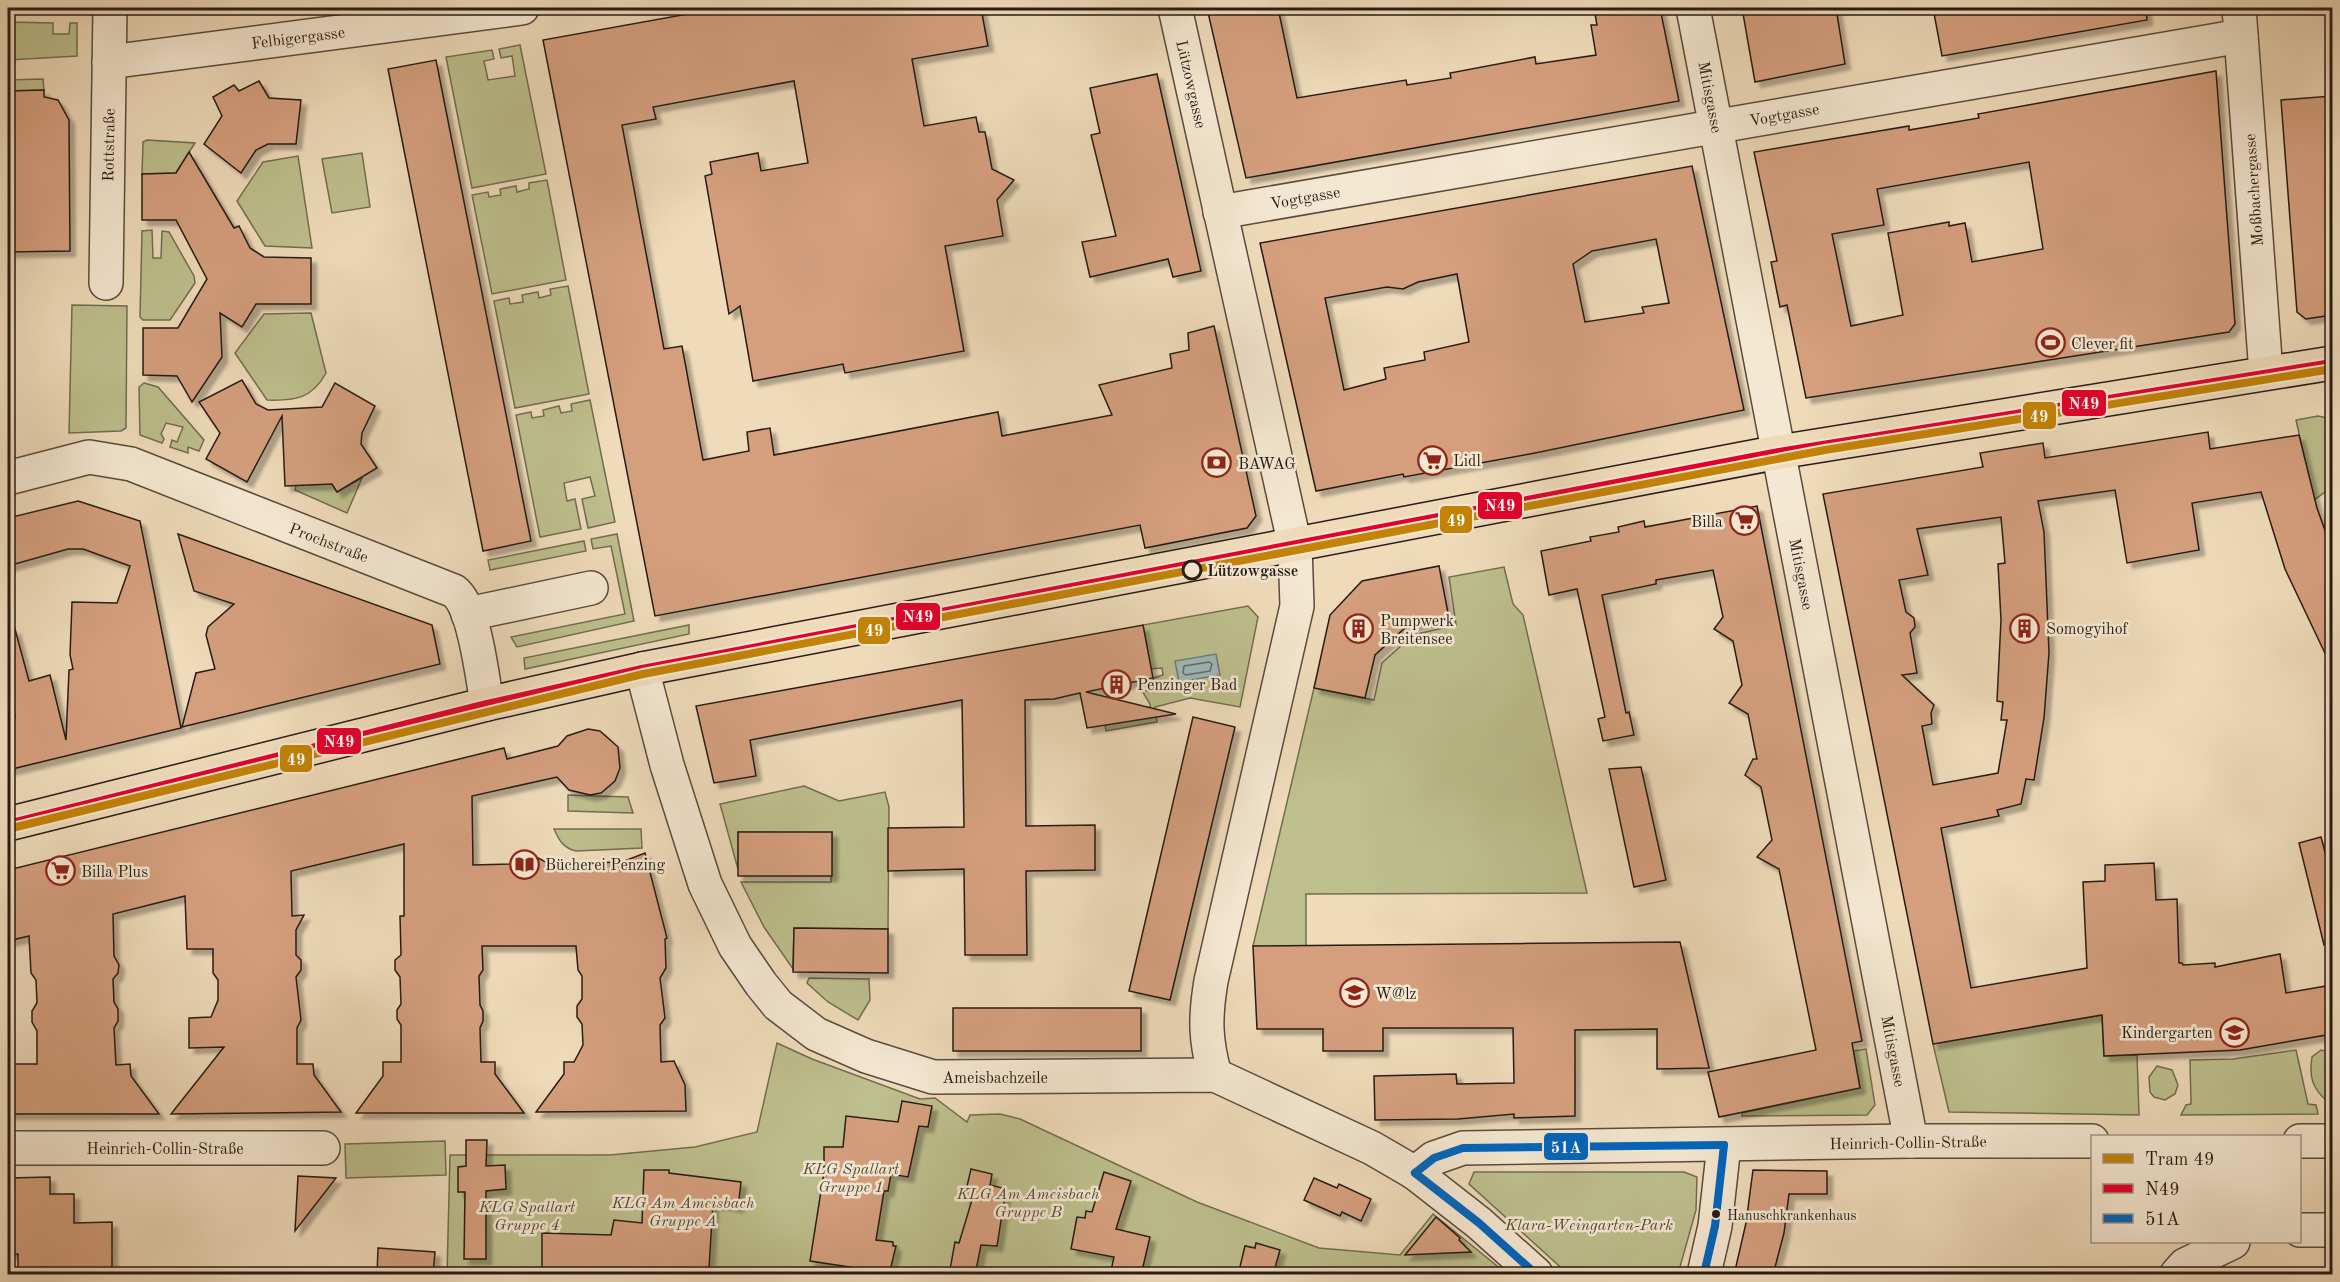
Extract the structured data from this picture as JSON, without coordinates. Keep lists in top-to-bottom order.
{
  "streets": {
    "street": [
      "Felbigergasse",
      "Lützowgasse",
      "Mitisgasse",
      "Vogtgasse",
      "Rottstraße",
      "Moßbachergasse",
      "Prochstraße",
      "Ameisbachzeile",
      "Heinrich-Collin-Straße"
    ]
  },
  "crossings": [
    ["Felbigergasse", "Rottstraße"],
    ["Lützowgasse", "Vogtgasse"],
    ["Lützowgasse", "Ameisbachzeile"],
    ["Mitisgasse", "Vogtgasse"],
    ["Mitisgasse", "Heinrich-Collin-Straße"],
    ["Vogtgasse", "Moßbachergasse"],
    ["Ameisbachzeile", "Heinrich-Collin-Straße"]
  ],
  "parks": [
    "KLG Spallart Gruppe 1",
    "KLG Am Ameisbach Gruppe B",
    "KLG Am Ameisbach Gruppe A",
    "KLG Spallart Gruppe 4",
    "Klara-Weingarten-Park"
  ],
  "places": {
    "sports": ["Clever fit"],
    "supermarket": ["Lidl", "Billa", "Billa Plus"],
    "bank": ["BAWAG"],
    "other": ["Lützowgasse", "Hanuschkrankenhaus"],
    "building": ["Somogyihof", "Pumpwerk Breitensee", "Penzinger Bad"],
    "library": ["Bücherei Penzing"],
    "school or university": ["W@lz", "Kindergarten"]
  },
  "lines": ["transit line N49", "tram line 49", "transit line 51A"],
  "legend": ["Tram 49", "N49", "51A"]
}
